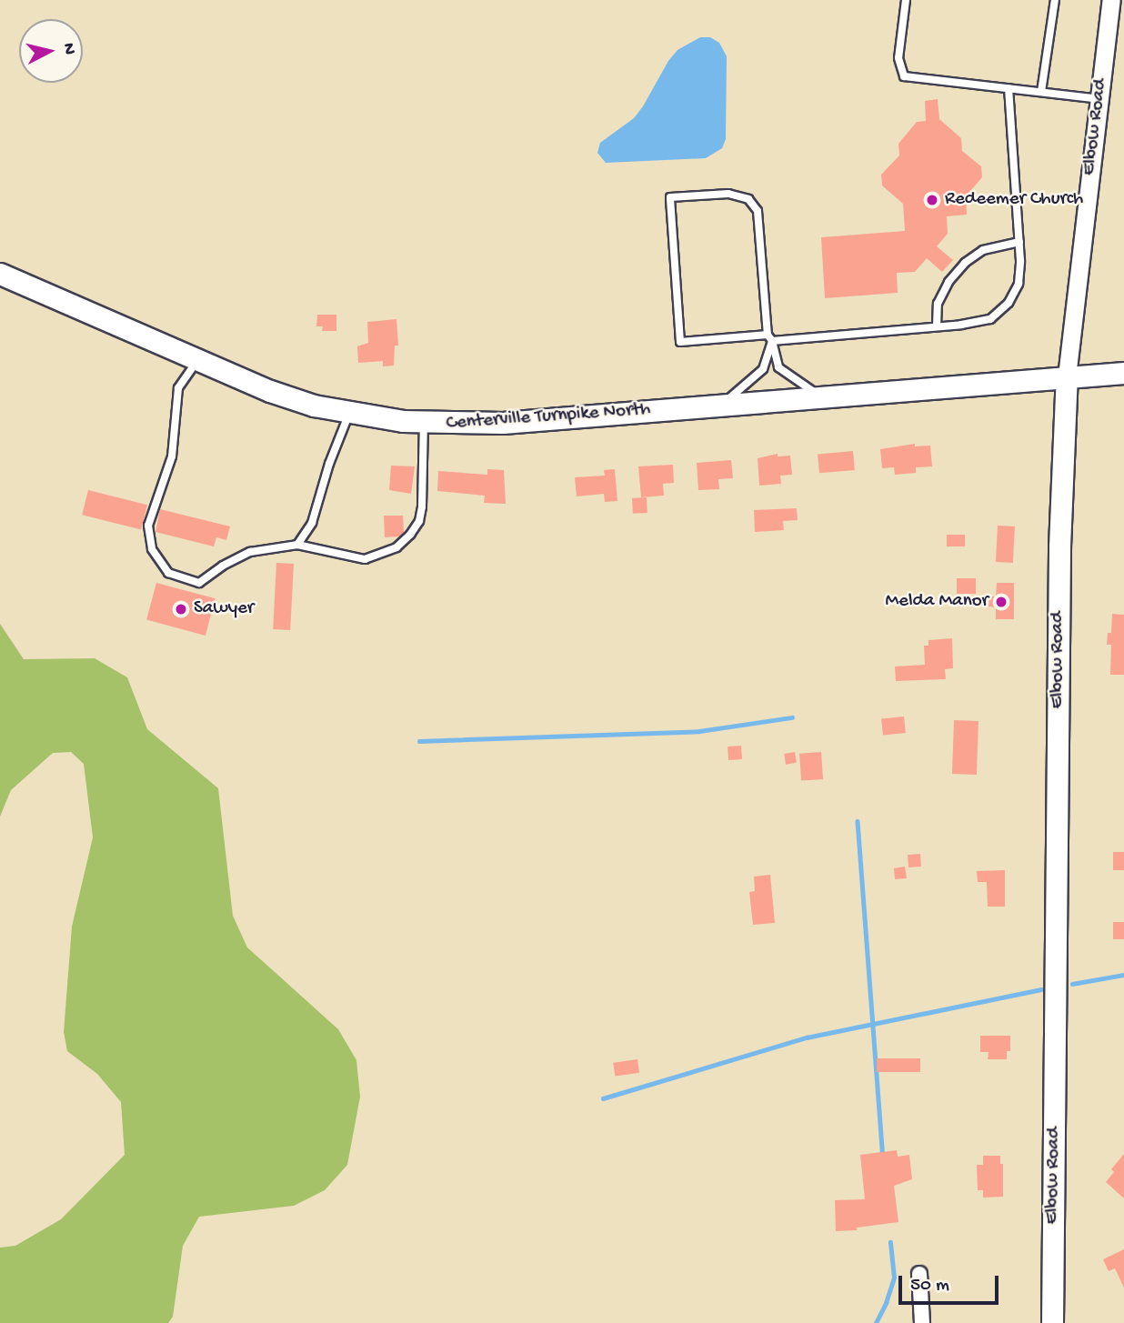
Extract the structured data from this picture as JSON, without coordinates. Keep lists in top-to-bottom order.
{
  "streets": {
    "main road": ["Elbow Road", "Centerville Turnpike North"]
  },
  "crossings": [
    ["Elbow Road", "Centerville Turnpike North"]
  ],
  "places": ["Redeemer Church", "Melda Manor", "Sawyer"],
  "scale_bar": "50 m",
  "north": "right"
}
